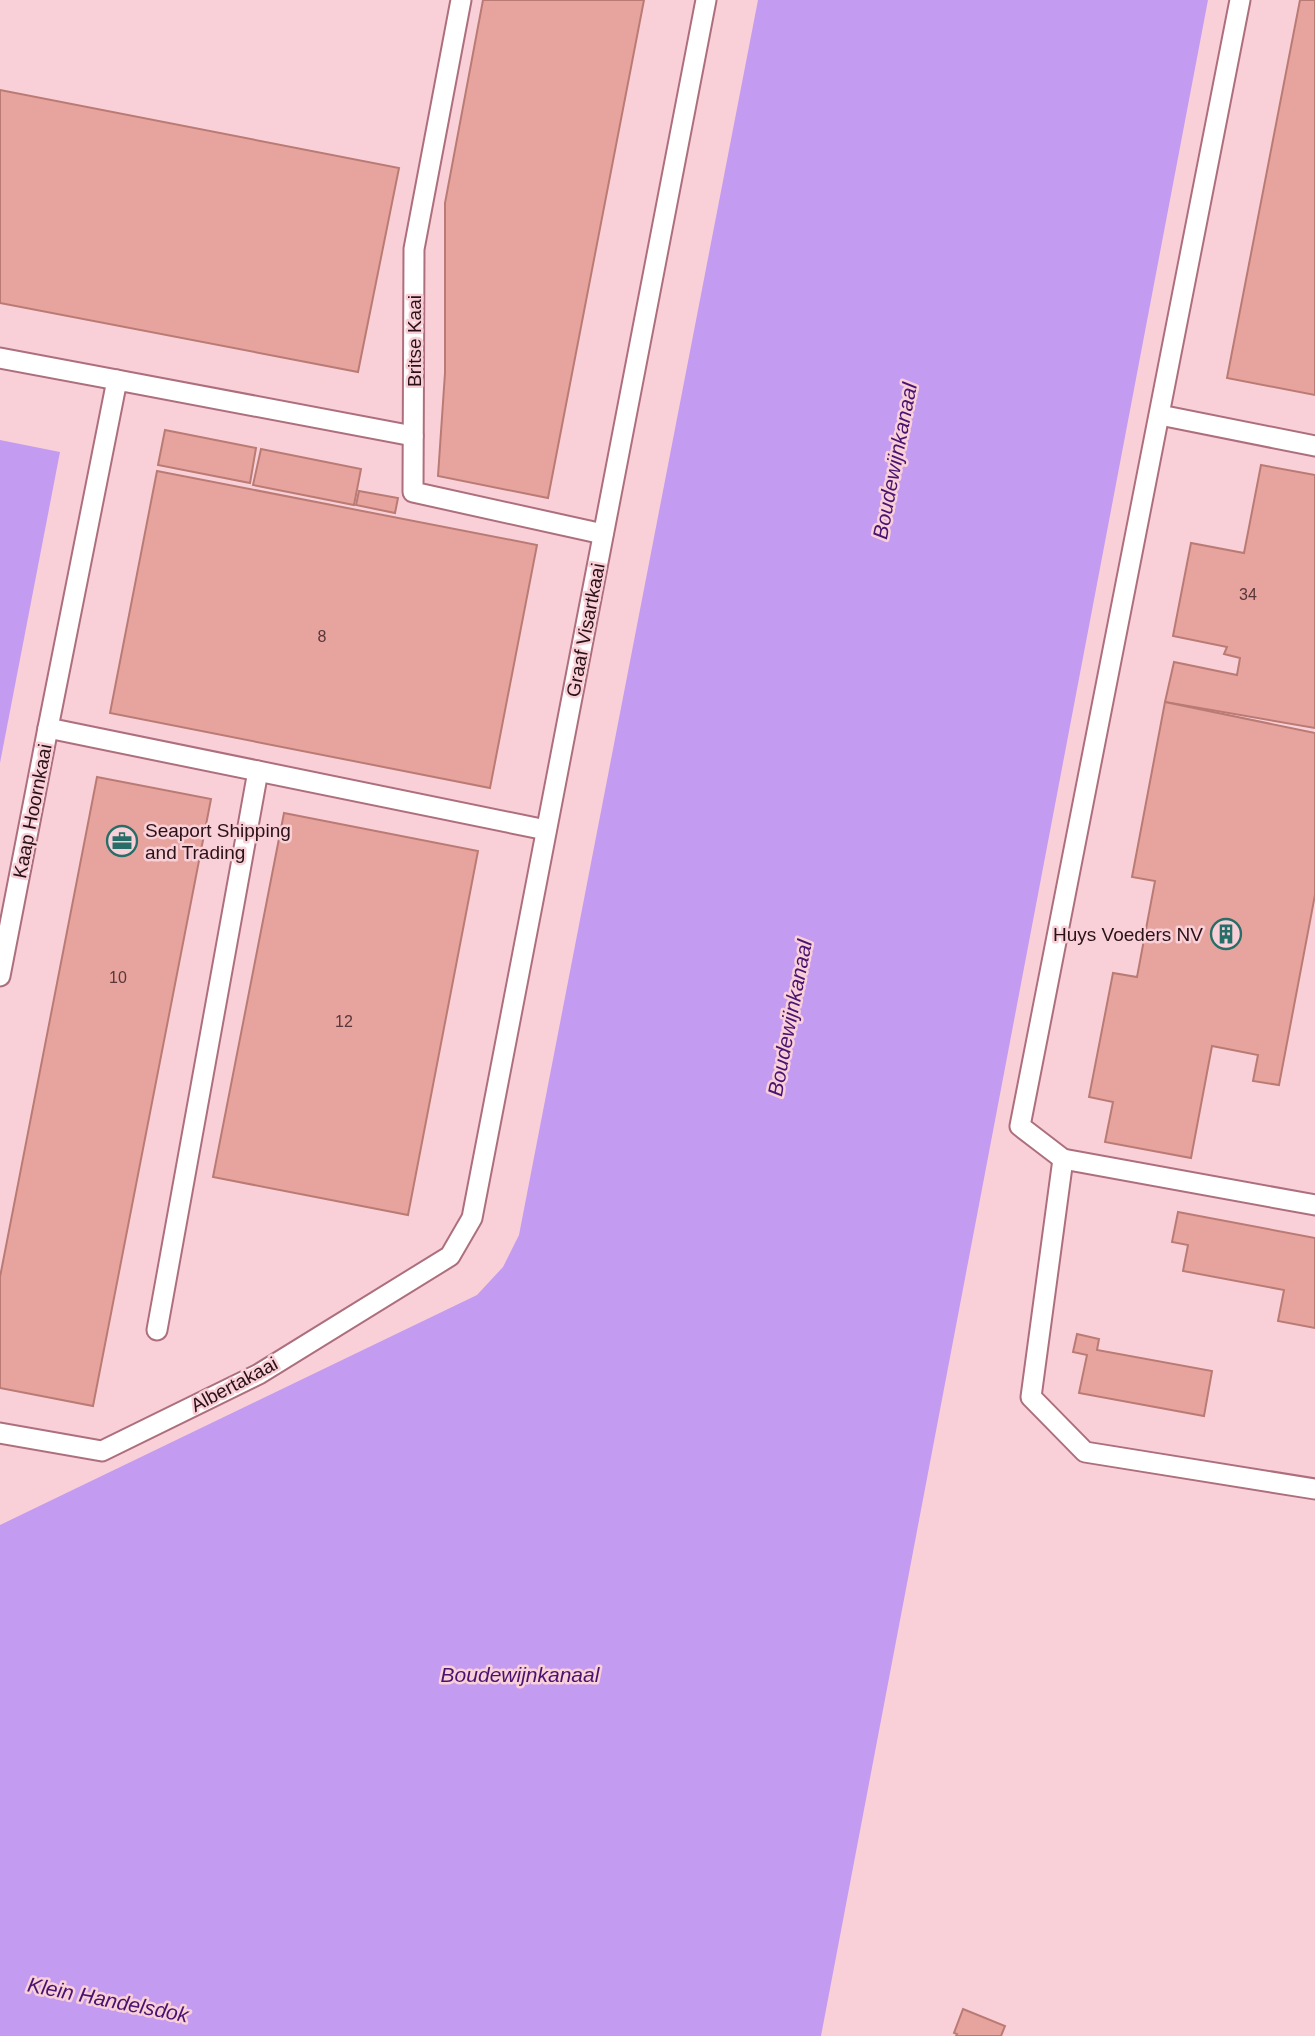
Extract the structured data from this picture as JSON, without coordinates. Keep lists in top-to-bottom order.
{
  "streets": {
    "lane": [
      "Britse Kaai",
      "Graaf Visartkaai",
      "Kaap Hoornkaai",
      "Albertakaai"
    ]
  },
  "crossings": [
    ["Britse Kaai", "Graaf Visartkaai"],
    ["Graaf Visartkaai", "Albertakaai"]
  ],
  "water": ["Boudewijnkanaal", "Klein Handelsdok"],
  "places": {
    "office": ["Seaport Shipping and Trading"],
    "building": ["Huys Voeders NV"]
  },
  "house_numbers": [
    "34",
    "8",
    "10",
    "12"
  ]
}
